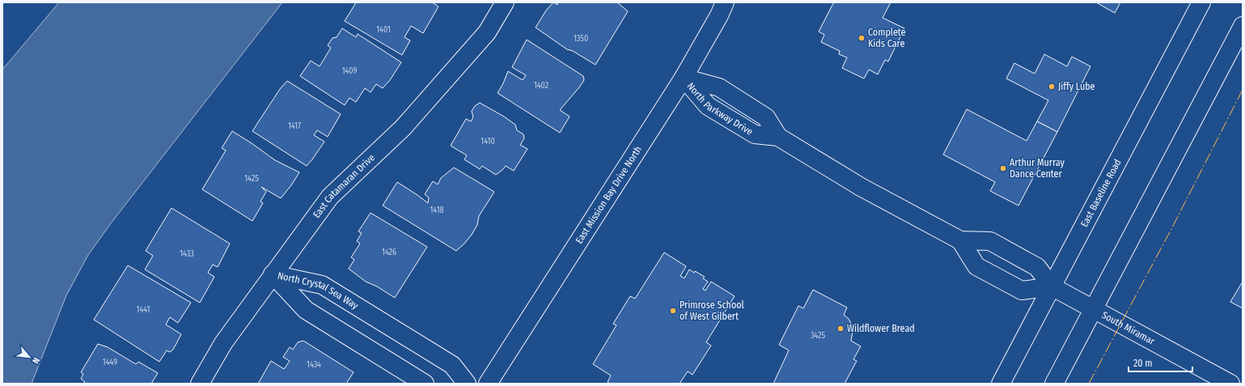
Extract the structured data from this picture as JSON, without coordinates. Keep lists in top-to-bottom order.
{
  "streets": {
    "street": [
      "North Parkway Drive",
      "East Catamaran Drive",
      "East Baseline Road",
      "East Mission Bay Drive North",
      "North Crystal Sea Way",
      "South Miramar"
    ]
  },
  "crossings": [
    ["North Parkway Drive", "East Baseline Road"],
    ["North Parkway Drive", "East Mission Bay Drive North"],
    ["North Parkway Drive", "South Miramar"],
    ["East Catamaran Drive", "North Crystal Sea Way"]
  ],
  "places": [
    "Complete Kids Care",
    "Jiffy Lube",
    "Arthur Murray Dance Center",
    "Primrose School of West Gilbert",
    "Wildflower Bread"
  ],
  "house_numbers": [
    "1401",
    "1350",
    "1409",
    "1402",
    "1417",
    "1410",
    "1425",
    "1418",
    "1426",
    "1433",
    "1441",
    "3425",
    "1449",
    "1434"
  ],
  "scale_bar": "20 m",
  "north": "bottom right"
}
